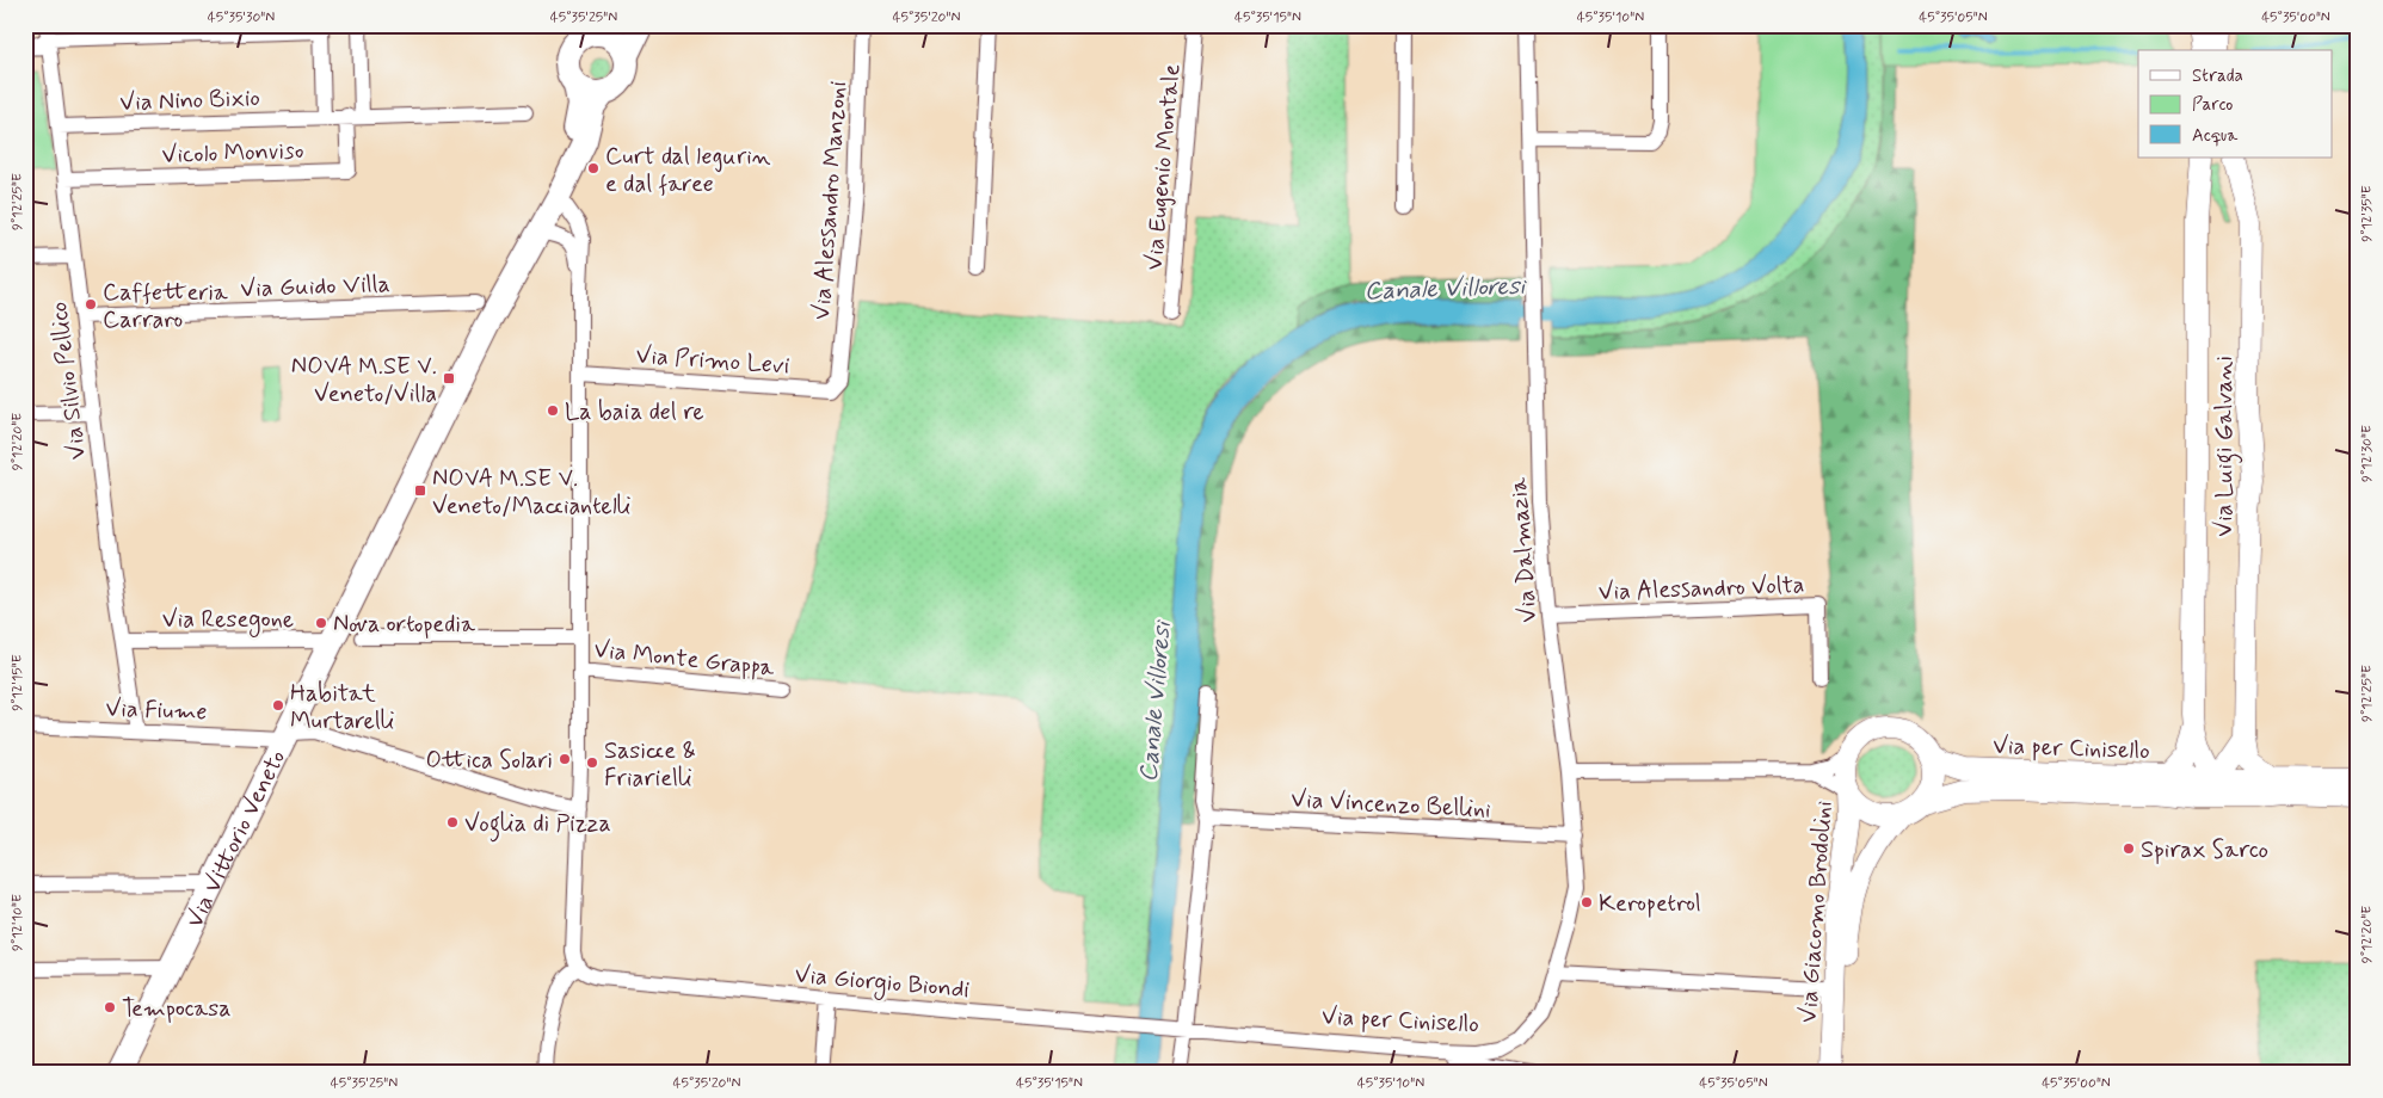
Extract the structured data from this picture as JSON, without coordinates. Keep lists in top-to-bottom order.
{
  "streets": {
    "main road": [
      "Via Luigi Galvani",
      "Via per Cinisello",
      "Via Vittorio Veneto",
      "Via Giacomo Brodolini"
    ],
    "street": [
      "Via Nino Bixio",
      "Vicolo Monviso",
      "Via Eugenio Montale",
      "Via Alessandro Manzoni",
      "Via Guido Villa",
      "Via Primo Levi",
      "Via Silvio Pellico",
      "Via Dalmazia",
      "Via Alessandro Volta",
      "Via Resegone",
      "Via Monte Grappa",
      "Via Fiume",
      "Via Vincenzo Bellini",
      "Via Giorgio Biondi"
    ]
  },
  "crossings": [
    ["Via Nino Bixio", "Vicolo Monviso"],
    ["Via Nino Bixio", "Via Silvio Pellico"],
    ["Vicolo Monviso", "Via Silvio Pellico"],
    ["Via Alessandro Manzoni", "Via Primo Levi"],
    ["Via Guido Villa", "Via Silvio Pellico"],
    ["Via Guido Villa", "Via Vittorio Veneto"],
    ["Via Silvio Pellico", "Via Resegone"],
    ["Via Silvio Pellico", "Via Fiume"],
    ["Via Luigi Galvani", "Via per Cinisello"],
    ["Via Dalmazia", "Via Alessandro Volta"],
    ["Via Dalmazia", "Via per Cinisello"],
    ["Via Resegone", "Via Vittorio Veneto"],
    ["Via Fiume", "Via Vittorio Veneto"],
    ["Via per Cinisello", "Via Vincenzo Bellini"],
    ["Via per Cinisello", "Via Giacomo Brodolini"],
    ["Via per Cinisello", "Via Giorgio Biondi"]
  ],
  "water": ["Canale Villoresi"],
  "places": {
    "other": [
      "Curt dal legurin e dal faree",
      "Caffetteria Carraro",
      "La baia del re",
      "Nova ortopedia",
      "Habitat Murtarelli",
      "Ottica Solari",
      "Sasicce & Friarielli",
      "Voglia di Pizza",
      "Spirax Sarco",
      "Keropetrol",
      "Tempocasa"
    ],
    "transit": ["NOVA M.SE V. Veneto/Villa", "NOVA M.SE V. Veneto/Macciantelli"]
  },
  "legend": ["Strada", "Parco", "Acqua"],
  "coordinates": [
    "45°35'30\"N",
    "45°35'25\"N",
    "45°35'20\"N",
    "45°35'15\"N",
    "45°35'10\"N",
    "45°35'05\"N",
    "45°35'00\"N",
    "9°12'25\"E",
    "9°12'35\"E",
    "9°12'20\"E",
    "9°12'30\"E",
    "9°12'15\"E",
    "9°12'10\"E"
  ]
}
